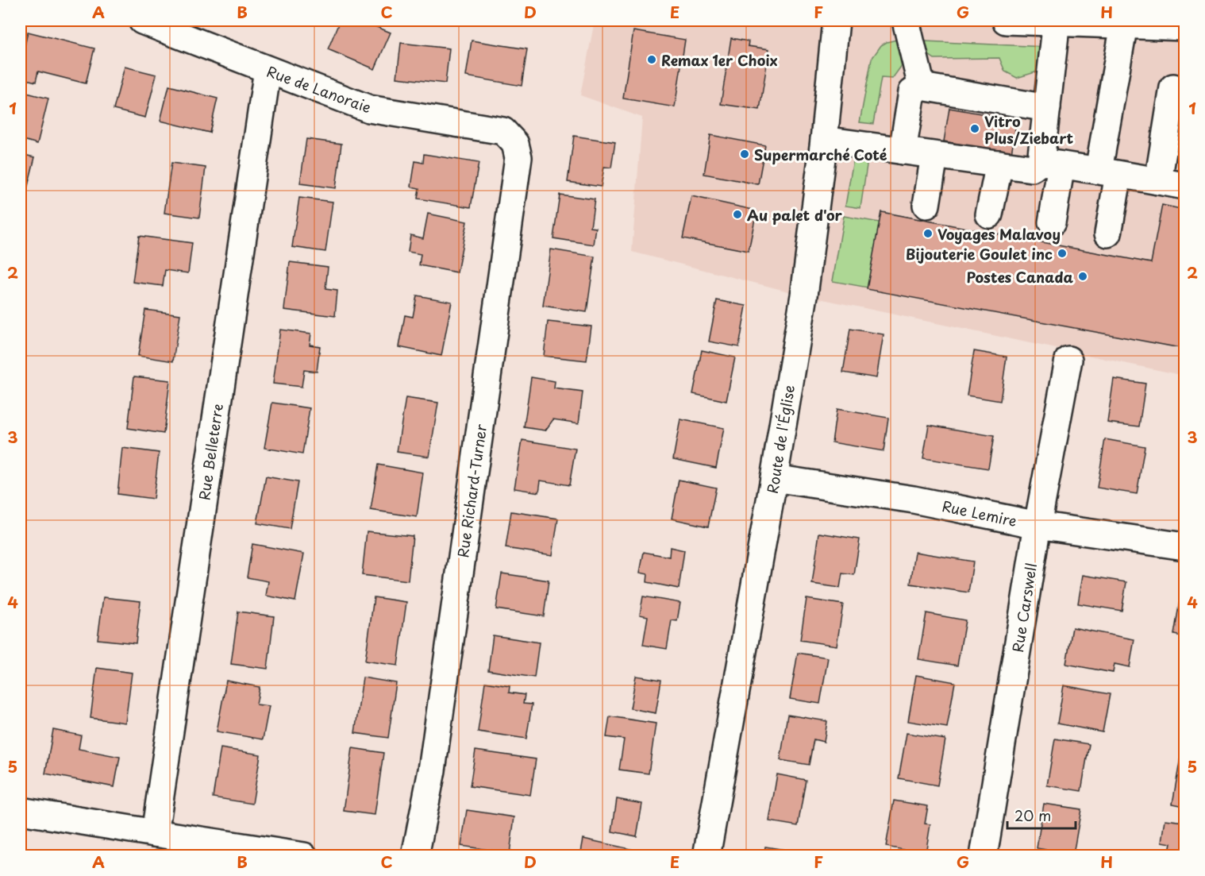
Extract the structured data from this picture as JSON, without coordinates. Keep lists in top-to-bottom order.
{
  "streets": {
    "street": [
      "Rue de Lanoraie",
      "Route de l'Église",
      "Rue Belleterre",
      "Rue Richard-Turner",
      "Rue Lemire",
      "Rue Carswell"
    ]
  },
  "crossings": [
    ["Rue de Lanoraie", "Rue Belleterre"],
    ["Rue de Lanoraie", "Rue Richard-Turner"],
    ["Route de l'Église", "Rue Lemire"],
    ["Rue Lemire", "Rue Carswell"]
  ],
  "places": [
    "Remax 1er Choix",
    "Vitro Plus/Ziebart",
    "Supermarché Coté",
    "Au palet d'or",
    "Voyages Malavoy",
    "Bijouterie Goulet inc",
    "Postes Canada"
  ],
  "scale_bar": "20 m",
  "grid": {
    "columns": [
      "A",
      "B",
      "C",
      "D",
      "E",
      "F",
      "G",
      "H"
    ],
    "rows": [
      "1",
      "2",
      "3",
      "4",
      "5"
    ]
  }
}
